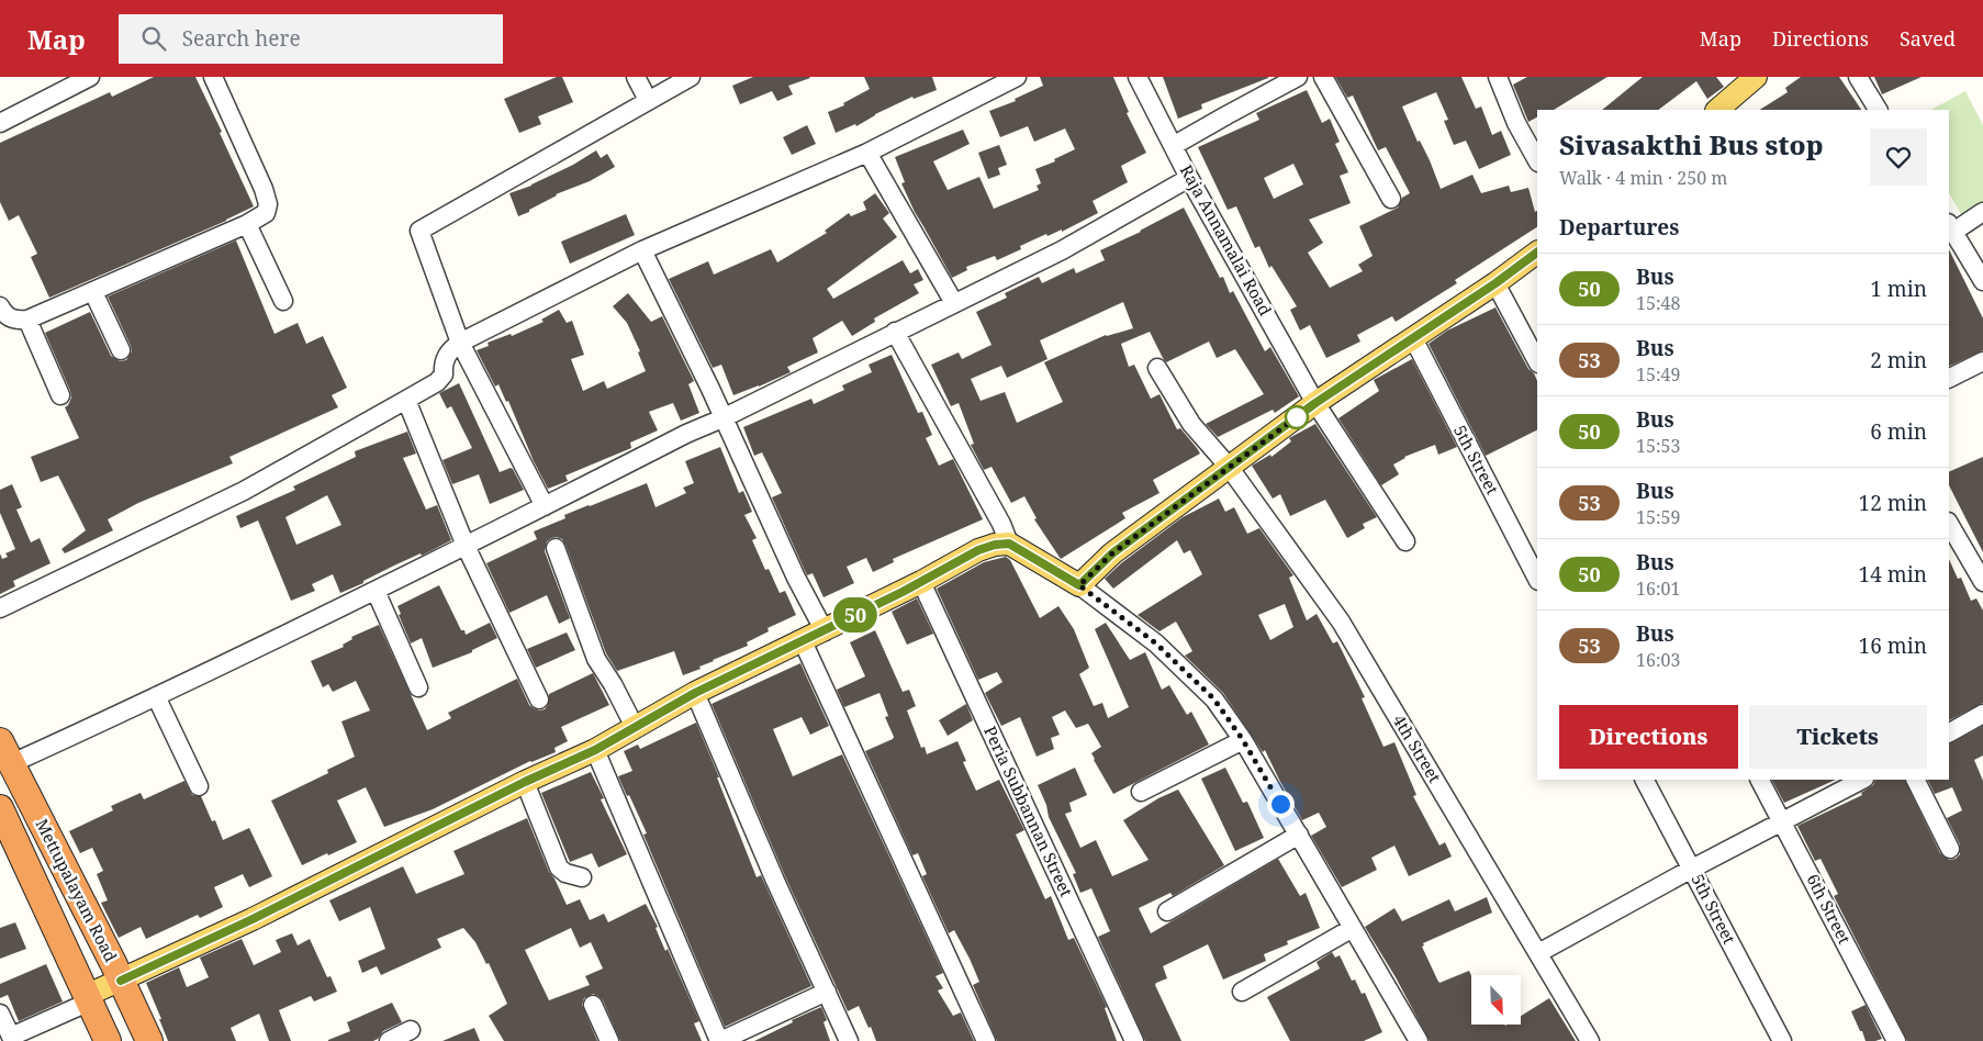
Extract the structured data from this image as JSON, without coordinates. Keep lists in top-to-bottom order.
{
  "streets": {
    "highway": ["Mettupalayam Road"],
    "street": [
      "Raja Annamalai Road",
      "5th Street",
      "4th Street",
      "Peria Subbannan Street",
      "6th Street"
    ]
  },
  "lines": ["bus line 50"],
  "north": "bottom right",
  "page": {
    "header": "Map",
    "search": "Search here",
    "nav": ["Map", "Directions", "Saved"],
    "on_map": "50",
    "heading": [
      ["Sivasakthi Bus stop", "Walk · 4 min · 250 m"],
      "Departures"
    ],
    "list": [
      {
        "mark": "50",
        "name": "Bus",
        "note": "15:48",
        "value": "1 min"
      },
      {
        "mark": "53",
        "name": "Bus",
        "note": "15:49",
        "value": "2 min"
      },
      {
        "mark": "50",
        "name": "Bus",
        "note": "15:53",
        "value": "6 min"
      },
      {
        "mark": "53",
        "name": "Bus",
        "note": "15:59",
        "value": "12 min"
      },
      {
        "mark": "50",
        "name": "Bus",
        "note": "16:01",
        "value": "14 min"
      },
      {
        "mark": "53",
        "name": "Bus",
        "note": "16:03",
        "value": "16 min"
      }
    ],
    "buttons": ["Directions", "Tickets"]
  }
}
